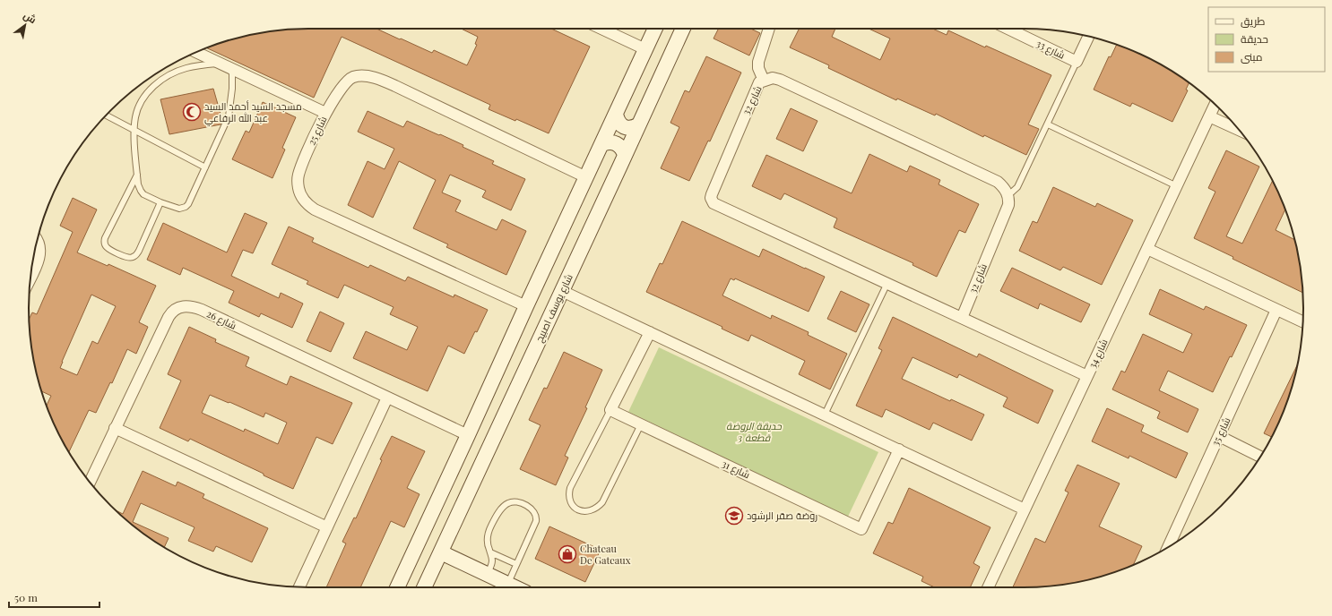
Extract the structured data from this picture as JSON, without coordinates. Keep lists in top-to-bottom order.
{
  "streets": {
    "street": [
      "شارع 33",
      "شارع 32",
      "شارع 25",
      "شارع يوسف اصبيح",
      "شارع 26",
      "شارع 34",
      "شارع 35",
      "شارع 31"
    ]
  },
  "crossings": [
    ["شارع 32", "شارع 34"]
  ],
  "parks": ["حديقة الروضة قطعة 3"],
  "places": {
    "mosque": ["مسجد السيد أحمد السيد عبد الله الرفاعي"],
    "school or university": ["روضة صقر الرشود"],
    "shop": ["Chateau De Gateaux"]
  },
  "legend": ["طريق", "حديقة", "مبنى"],
  "scale_bar": "50 m",
  "north": "top right"
}
